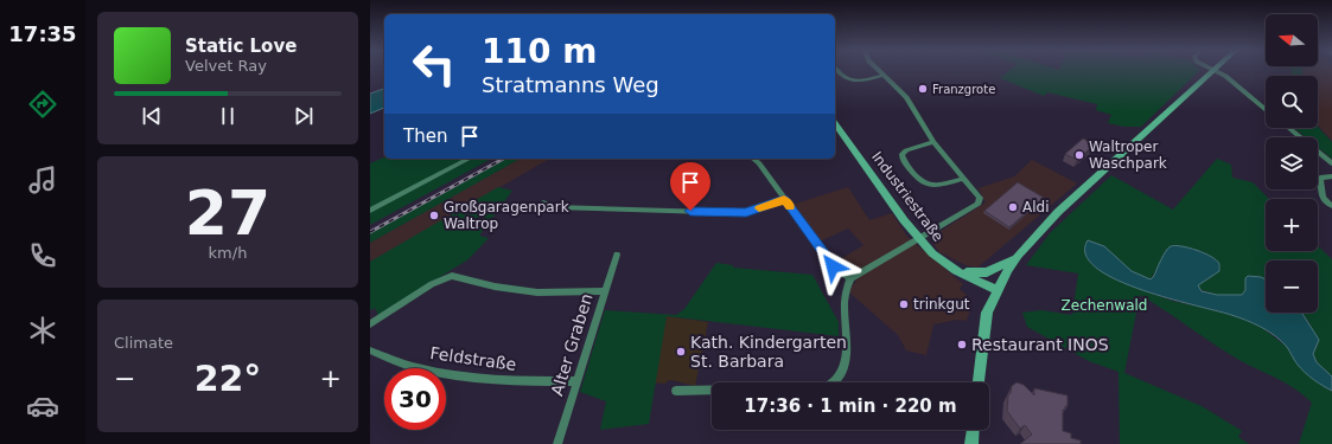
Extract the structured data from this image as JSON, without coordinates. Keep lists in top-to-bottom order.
{
  "streets": {
    "main road": ["Industriestraße"],
    "street": ["Alter Graben", "Feldstraße"]
  },
  "crossings": [
    ["Alter Graben", "Feldstraße"]
  ],
  "parks": ["Zechenwald"],
  "places": [
    "Franzgrote",
    "Waltroper Waschpark",
    "Aldi",
    "Großgaragenpark Waltrop",
    "trinkgut",
    "Restaurant INOS",
    "Kath. Kindergarten St. Barbara"
  ],
  "north": "left",
  "page": {
    "tabs": "17:35",
    "map_buttons": ["+", "−"],
    "turn": ["110 m", "Stratmanns Weg"],
    "song": ["Static Love", "Velvet Ray"],
    "then": "Then",
    "tile": [
      ["27", "km/h"],
      "Climate"
    ],
    "heat": ["−", "22°", "+"],
    "limit": "30",
    "trip": "17:36 · 1 min · 220 m"
  }
}
